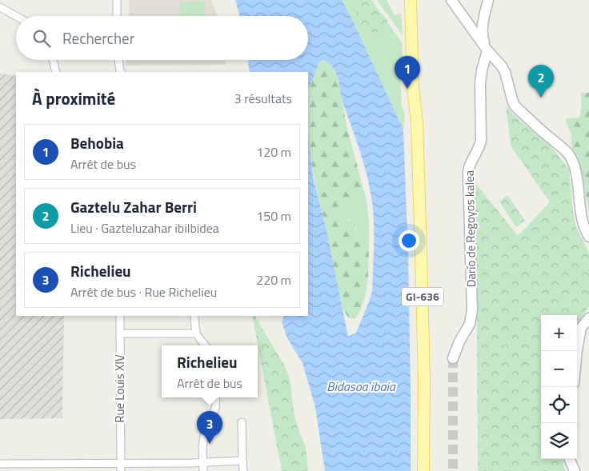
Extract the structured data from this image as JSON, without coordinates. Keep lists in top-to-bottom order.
{
  "streets": {
    "main road": ["GI-636"],
    "street": ["Darío de Regoyos kalea", "Rue Louis XIV"]
  },
  "water": ["Bidasoa ibaia"],
  "page": {
    "search": "Rechercher",
    "pins": ["1", "2", "3"],
    "heading": ["À proximité", "3 résultats"],
    "list": [
      {
        "mark": "1",
        "name": "Behobia",
        "note": "Arrêt de bus",
        "value": "120 m"
      },
      {
        "mark": "2",
        "name": "Gaztelu Zahar Berri",
        "note": "Lieu · Gazteluzahar ibilbidea",
        "value": "150 m"
      },
      {
        "mark": "3",
        "name": "Richelieu",
        "note": "Arrêt de bus · Rue Richelieu",
        "value": "220 m"
      }
    ],
    "map_buttons": ["+", "−"],
    "popup": ["Richelieu", "Arrêt de bus"]
  }
}
